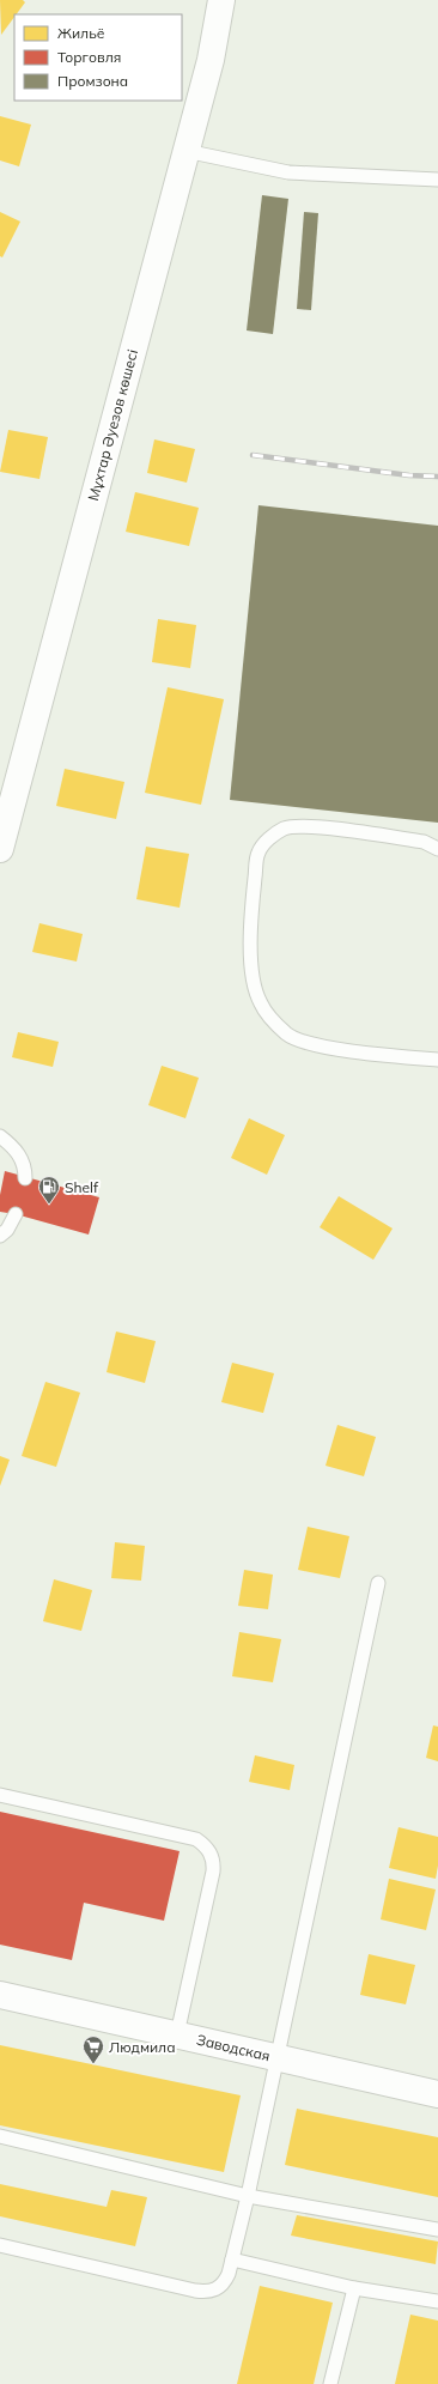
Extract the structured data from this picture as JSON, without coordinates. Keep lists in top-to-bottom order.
{
  "streets": {
    "street": ["Мұхтар Әуезов көшесі", "Заводская"]
  },
  "places": {
    "fuel station": ["Shelf"],
    "supermarket": ["Людмила"]
  },
  "legend": ["Жильё", "Торговля", "Промзона"]
}
